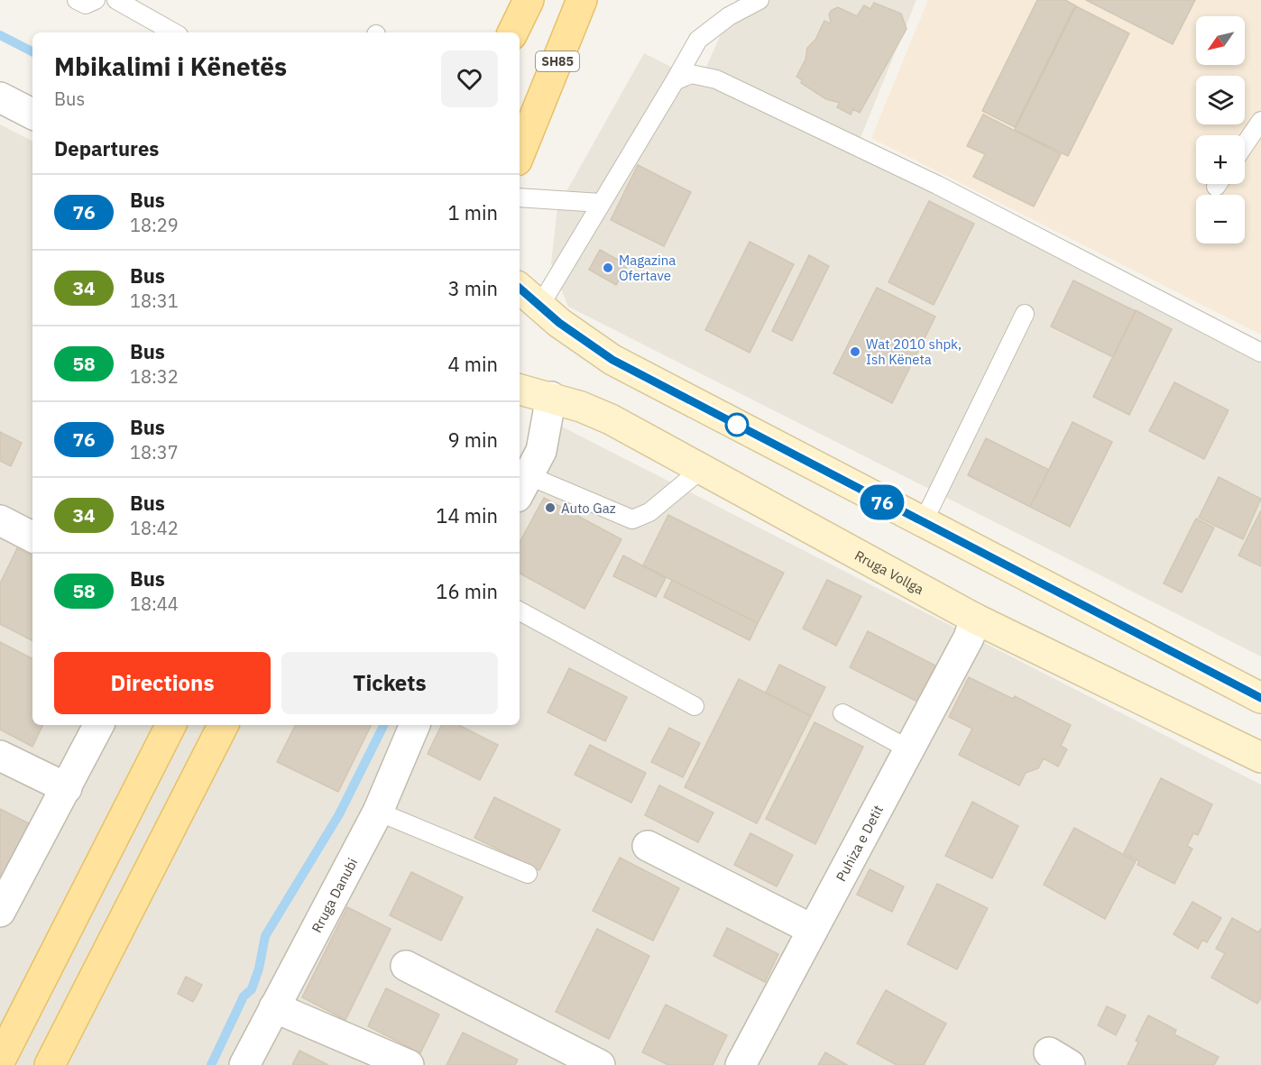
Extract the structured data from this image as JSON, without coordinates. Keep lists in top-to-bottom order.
{
  "streets": {
    "main road": ["SH85", "Rruga Vollga"],
    "street": ["Puhiza e Detit", "Rruga Danubi"]
  },
  "crossings": [
    ["Rruga Vollga", "Puhiza e Detit"]
  ],
  "places": ["Magazina Ofertave", "Wat 2010 shpk, Ish Këneta", "Auto Gaz"],
  "lines": ["bus line 76"],
  "north": "bottom left",
  "page": {
    "on_map": "76",
    "map_buttons": ["+", "−"],
    "heading": [
      ["Mbikalimi i Kënetës", "Bus"],
      "Departures"
    ],
    "list": [
      {
        "mark": "76",
        "name": "Bus",
        "note": "18:29",
        "value": "1 min"
      },
      {
        "mark": "34",
        "name": "Bus",
        "note": "18:31",
        "value": "3 min"
      },
      {
        "mark": "58",
        "name": "Bus",
        "note": "18:32",
        "value": "4 min"
      },
      {
        "mark": "76",
        "name": "Bus",
        "note": "18:37",
        "value": "9 min"
      },
      {
        "mark": "34",
        "name": "Bus",
        "note": "18:42",
        "value": "14 min"
      },
      {
        "mark": "58",
        "name": "Bus",
        "note": "18:44",
        "value": "16 min"
      }
    ],
    "buttons": ["Directions", "Tickets"]
  }
}
